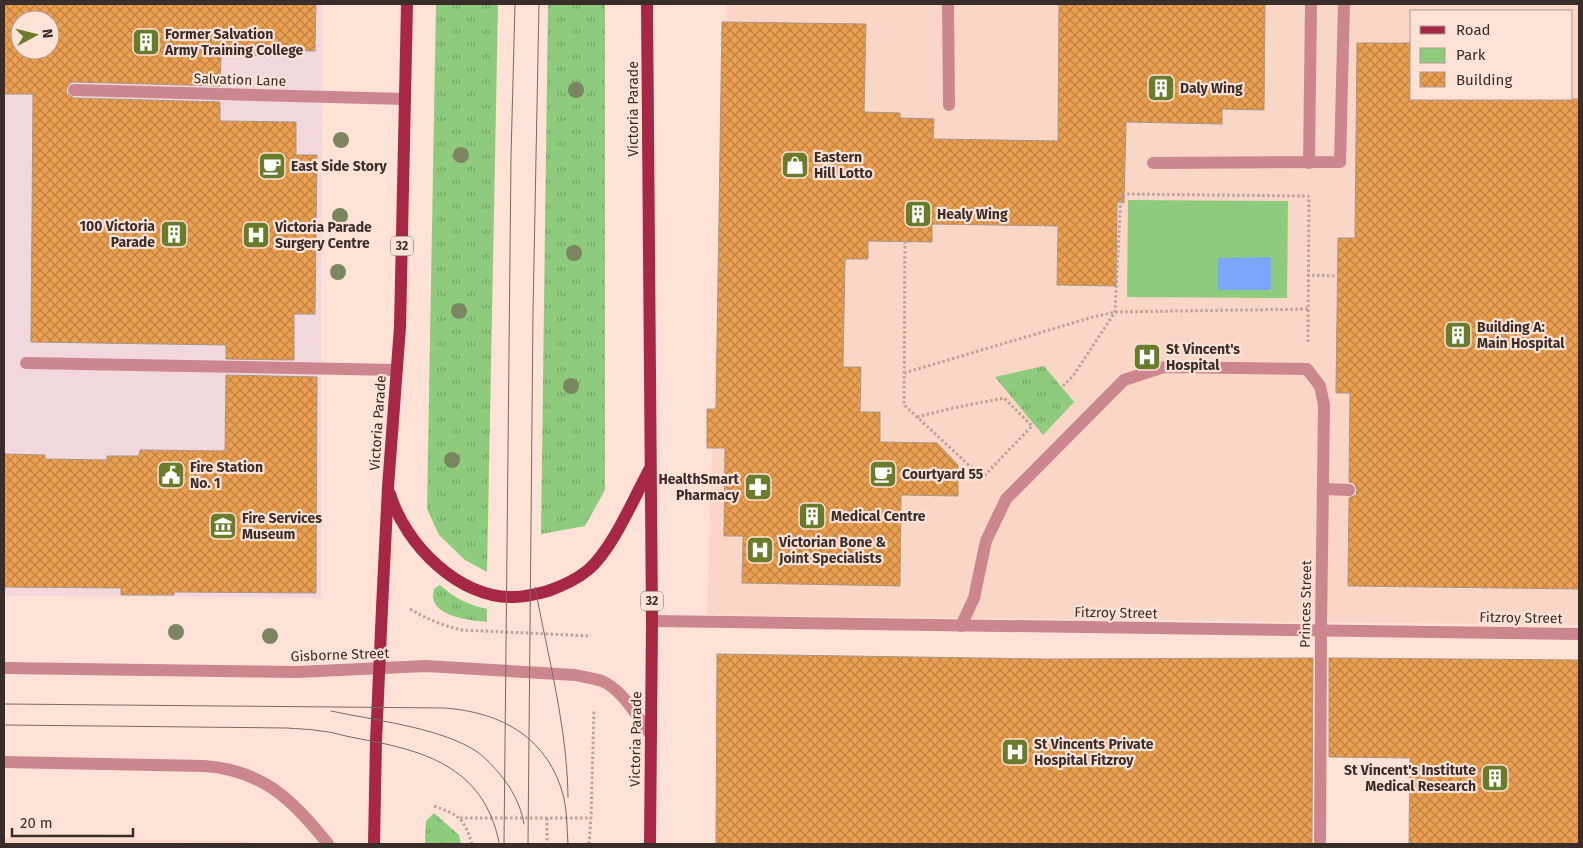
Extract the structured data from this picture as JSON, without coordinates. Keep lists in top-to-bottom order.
{
  "streets": {
    "main road": ["Victoria Parade", "32"],
    "street": [
      "Salvation Lane",
      "Princes Street",
      "Fitzroy Street",
      "Gisborne Street"
    ]
  },
  "crossings": [
    ["Salvation Lane", "Victoria Parade"],
    ["Victoria Parade", "Fitzroy Street"],
    ["Victoria Parade", "Gisborne Street"],
    ["Princes Street", "Fitzroy Street"]
  ],
  "places": {
    "building": [
      "Former Salvation Army Training College",
      "Daly Wing",
      "Healy Wing",
      "100 Victoria Parade",
      "Building A: Main Hospital",
      "Medical Centre",
      "St Vincent's Institute Medical Research"
    ],
    "shop": ["Eastern Hill Lotto"],
    "cafe": ["East Side Story", "Courtyard 55"],
    "hospital": [
      "Victoria Parade Surgery Centre",
      "St Vincent's Hospital",
      "Victorian Bone & Joint Specialists",
      "St Vincents Private Hospital Fitzroy"
    ],
    "public building": ["Fire Station No. 1"],
    "pharmacy": ["HealthSmart Pharmacy"],
    "museum": ["Fire Services Museum"]
  },
  "legend": ["Road", "Park", "Building"],
  "scale_bar": "20 m",
  "north": "right"
}
